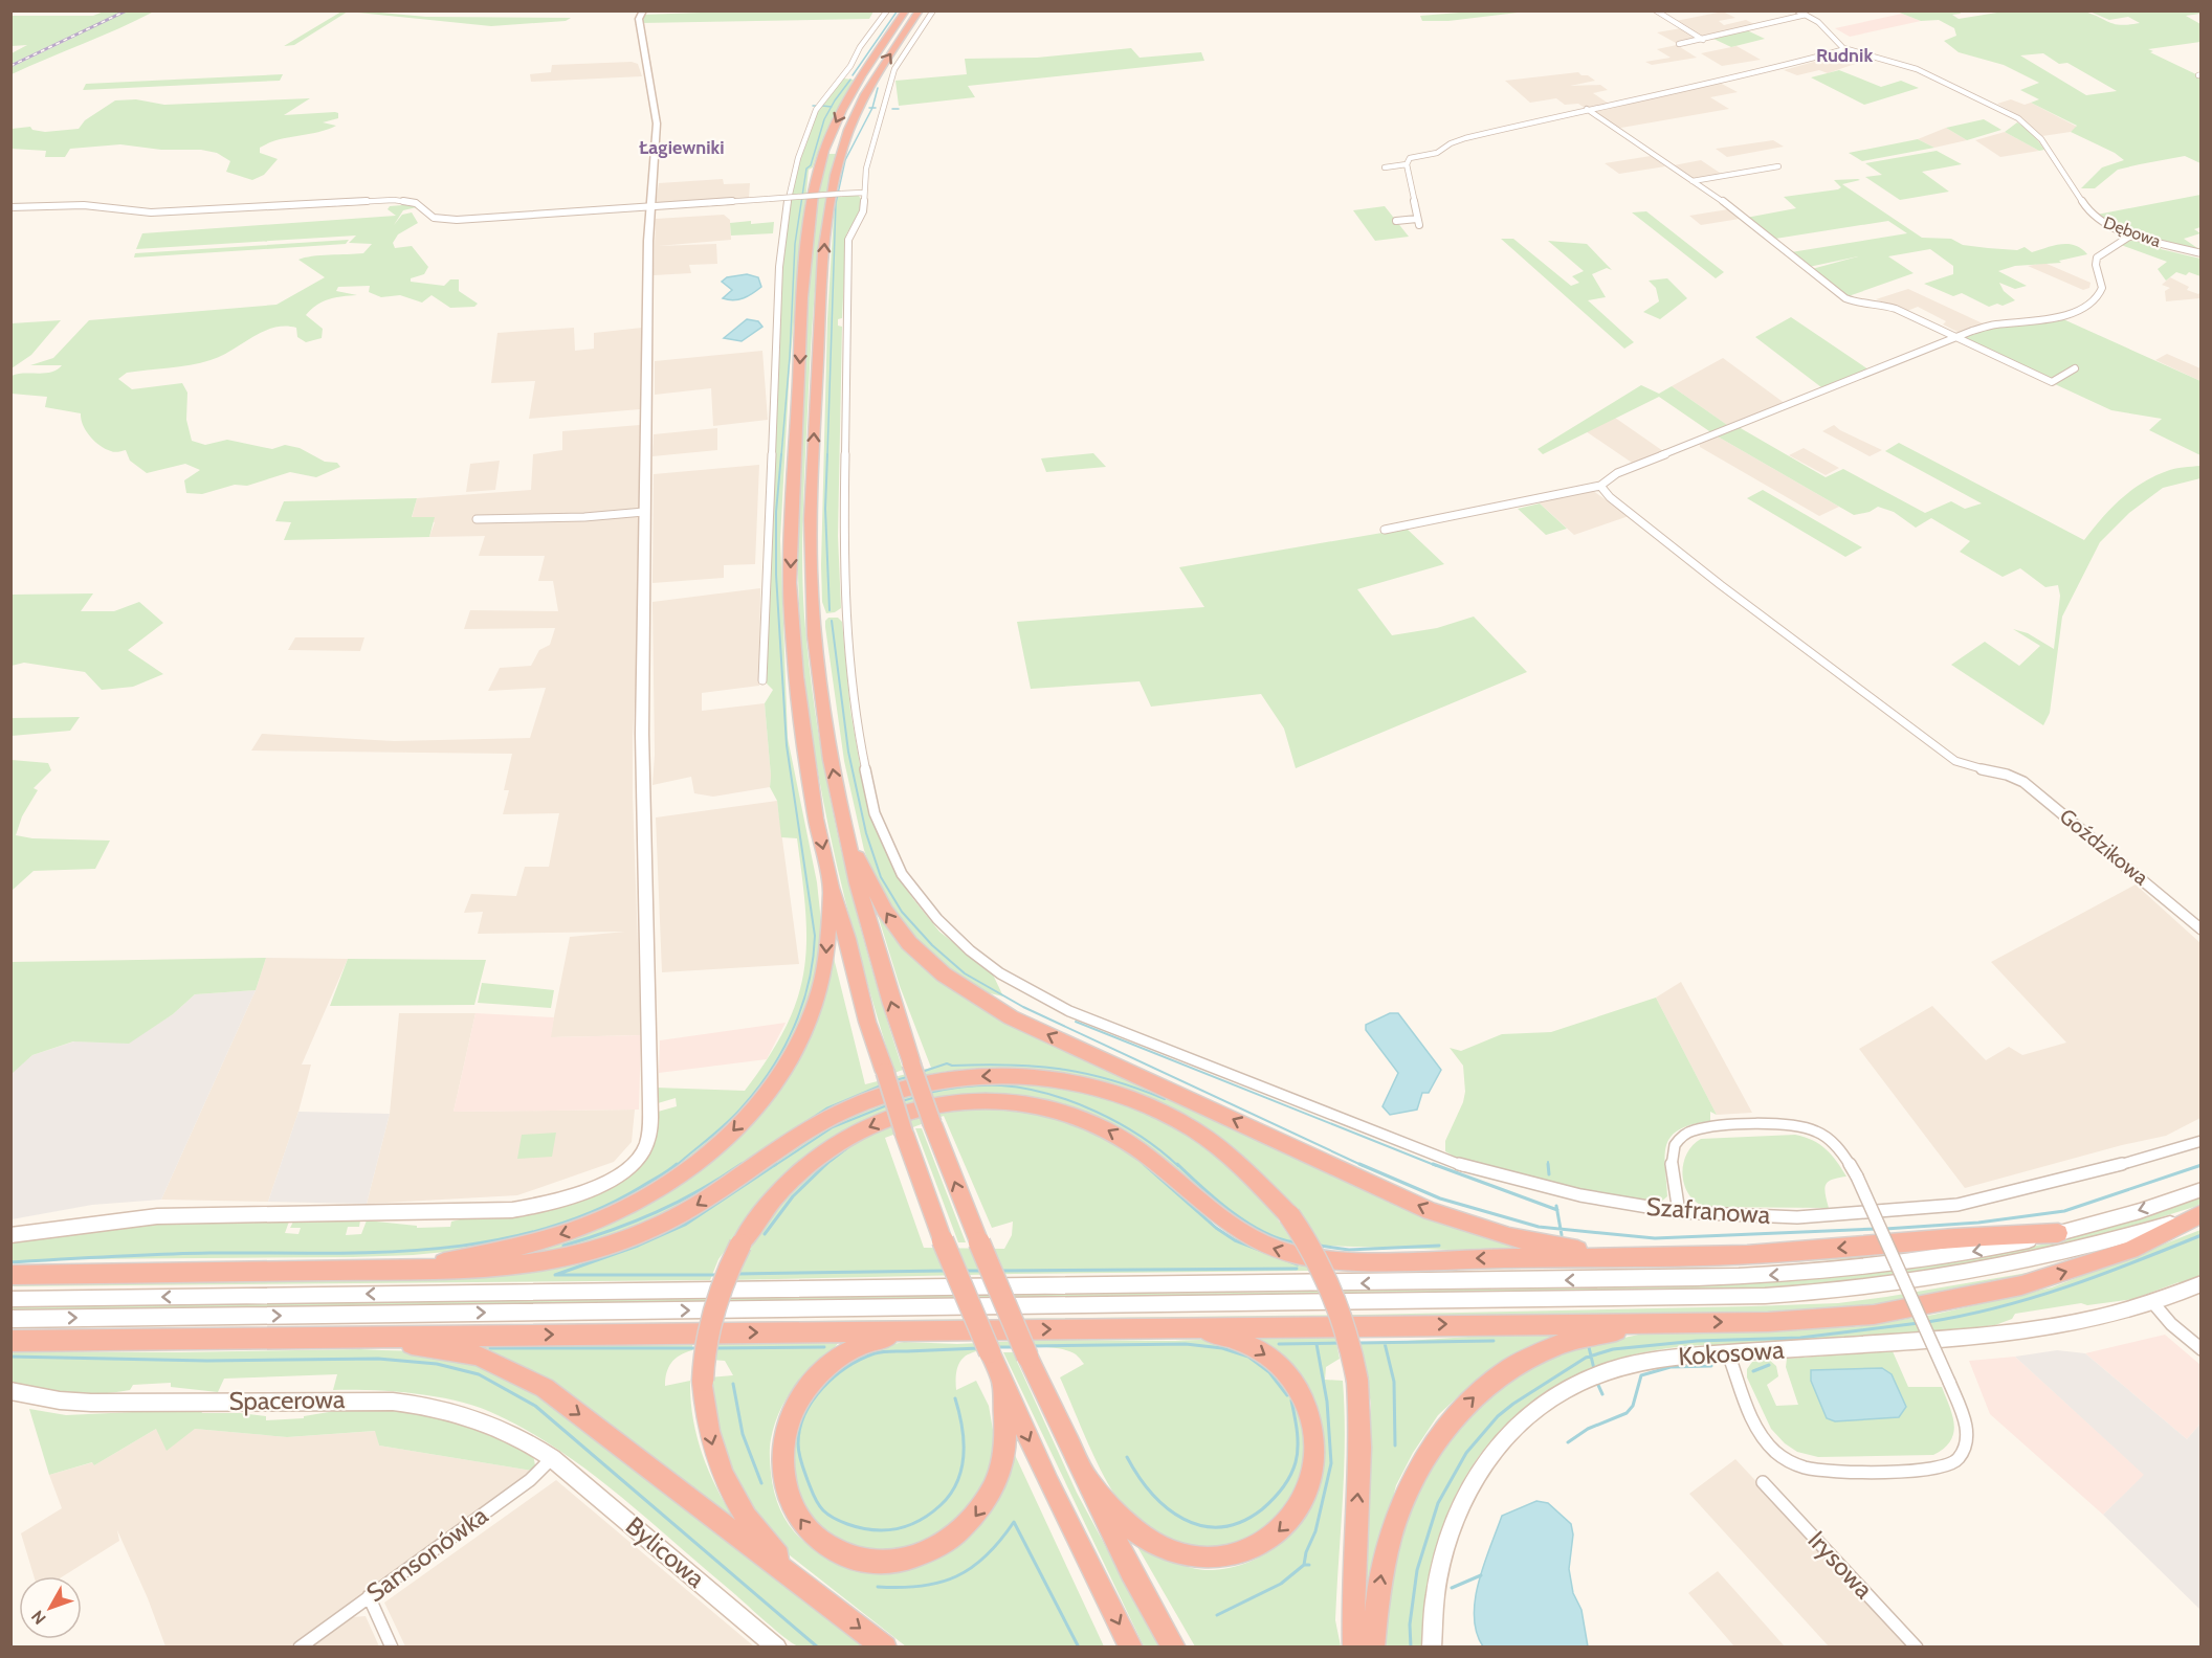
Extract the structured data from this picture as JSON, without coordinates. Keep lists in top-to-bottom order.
{
  "streets": {
    "street": [
      "Dębowa",
      "Goździkowa",
      "Szafranowa",
      "Kokosowa",
      "Spacerowa",
      "Bylicowa",
      "Samsonówka",
      "Irysowa"
    ]
  },
  "crossings": [
    ["Spacerowa", "Bylicowa"],
    ["Spacerowa", "Samsonówka"],
    ["Bylicowa", "Samsonówka"]
  ],
  "districts": ["Rudnik", "Łagiewniki"],
  "north": "bottom left"
}
